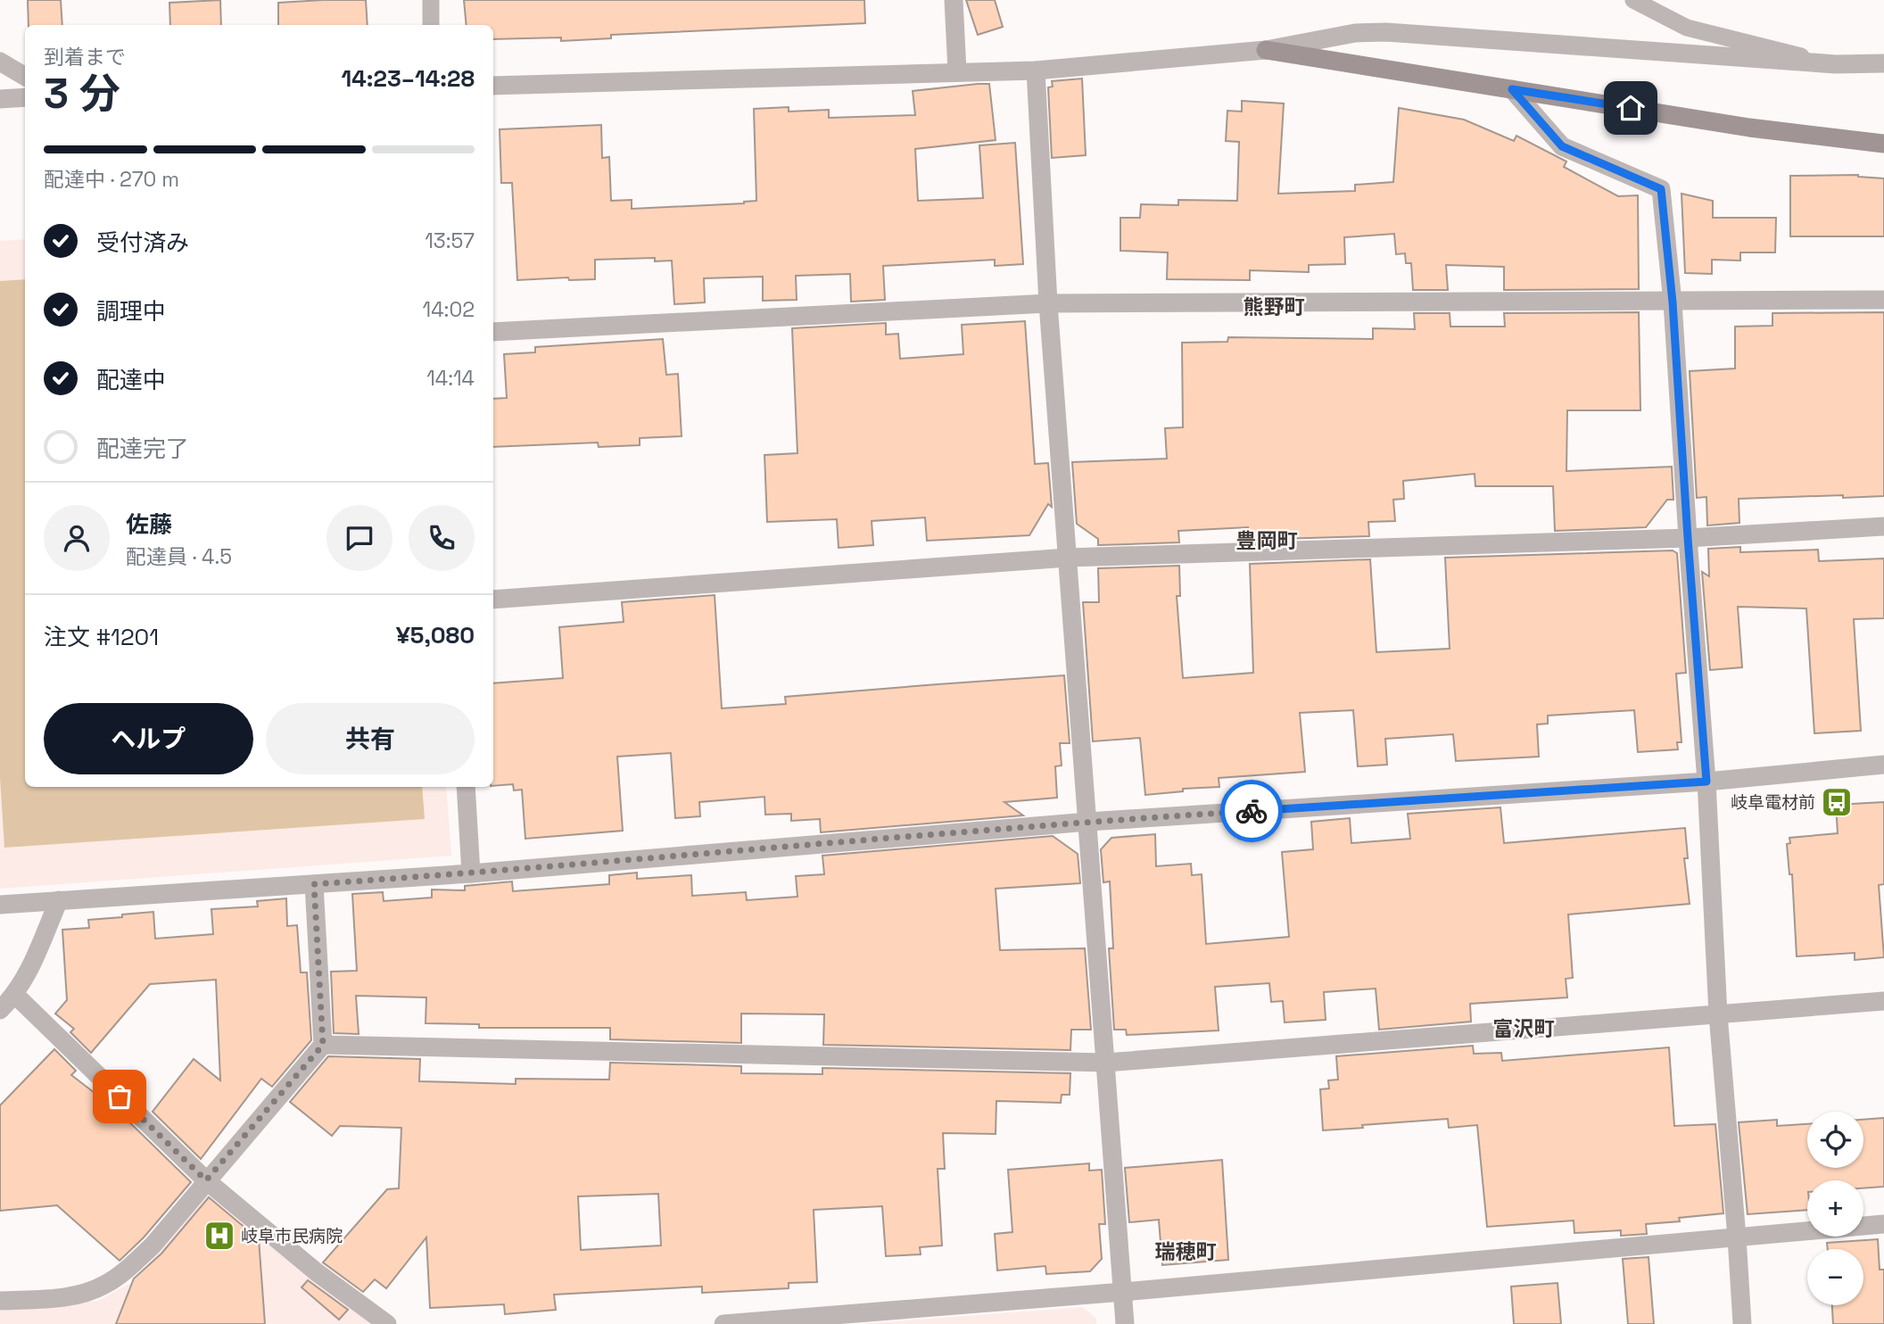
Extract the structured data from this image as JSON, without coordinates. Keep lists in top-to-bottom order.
{
  "districts": [
    "熊野町",
    "豊岡町",
    "富沢町",
    "瑞穂町"
  ],
  "places": {
    "bus stop": ["岐阜電材前"],
    "hospital": ["岐阜市民病院"]
  },
  "page": {
    "heading": ["3 分", "到着まで", "14:23–14:28"],
    "panel": [
      "佐藤",
      "配達員 · 4.5",
      "注文 #1201",
      "¥5,080"
    ],
    "bar": "配達中 · 270 m",
    "list": [
      ["受付済み", "13:57"],
      ["調理中", "14:02"],
      ["配達中", "14:14"],
      "配達完了"
    ],
    "buttons": ["ヘルプ", "共有"],
    "map_buttons": ["+", "−"]
  }
}
